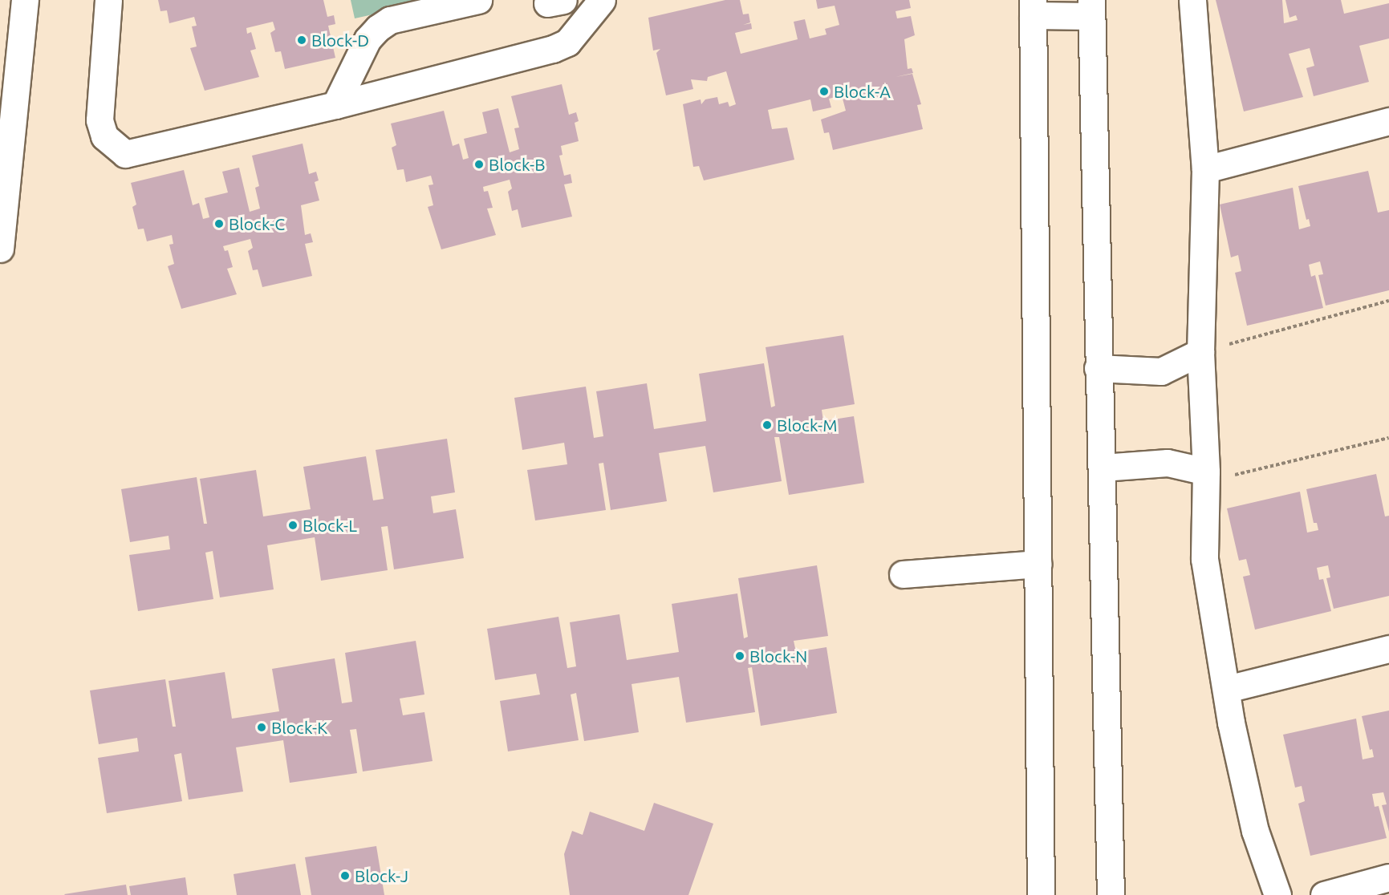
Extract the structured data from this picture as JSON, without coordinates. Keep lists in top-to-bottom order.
{
  "places": [
    "Block-D",
    "Block-A",
    "Block-B",
    "Block-C",
    "Block-M",
    "Block-L",
    "Block-N",
    "Block-K",
    "Block-J"
  ]
}
